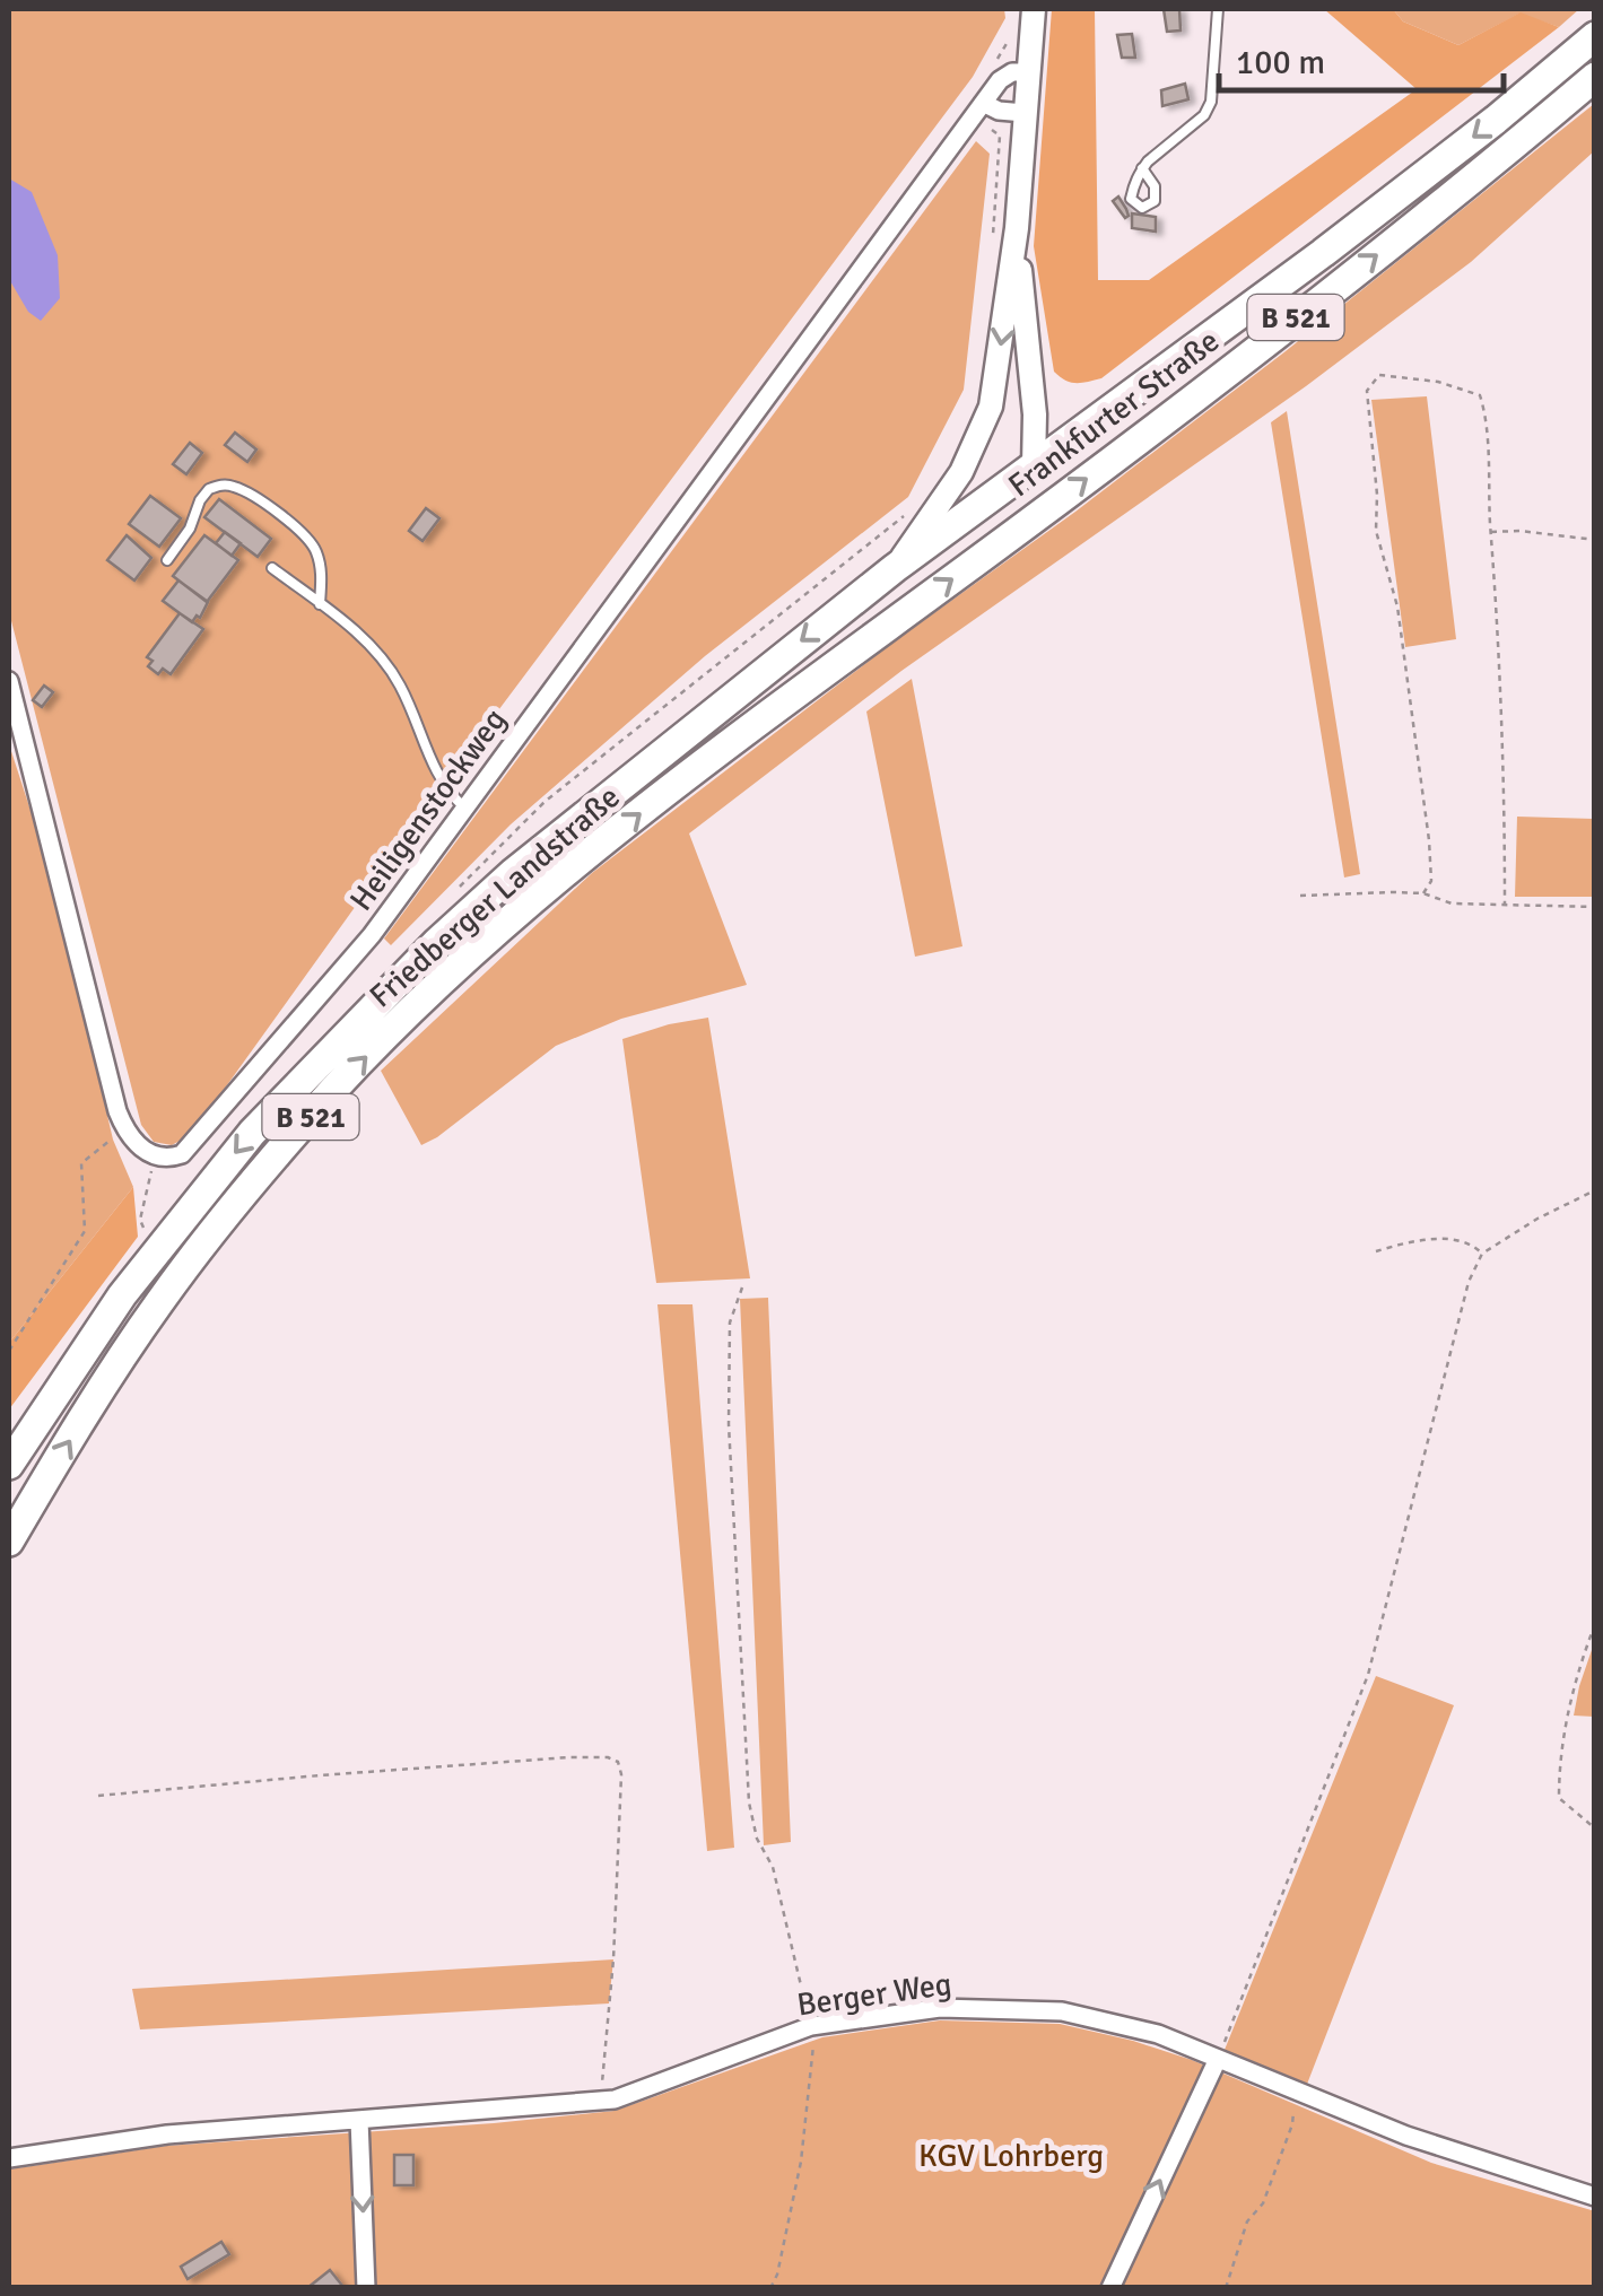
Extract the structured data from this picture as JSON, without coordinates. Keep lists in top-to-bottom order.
{
  "streets": {
    "main road": ["B 521", "Frankfurter Straße", "Friedberger Landstraße"],
    "street": ["Heiligenstockweg", "Berger Weg"]
  },
  "crossings": [
    ["Frankfurter Straße", "Friedberger Landstraße"],
    ["Heiligenstockweg", "Friedberger Landstraße"]
  ],
  "parks": ["KGV Lohrberg"],
  "scale_bar": "100 m"
}
